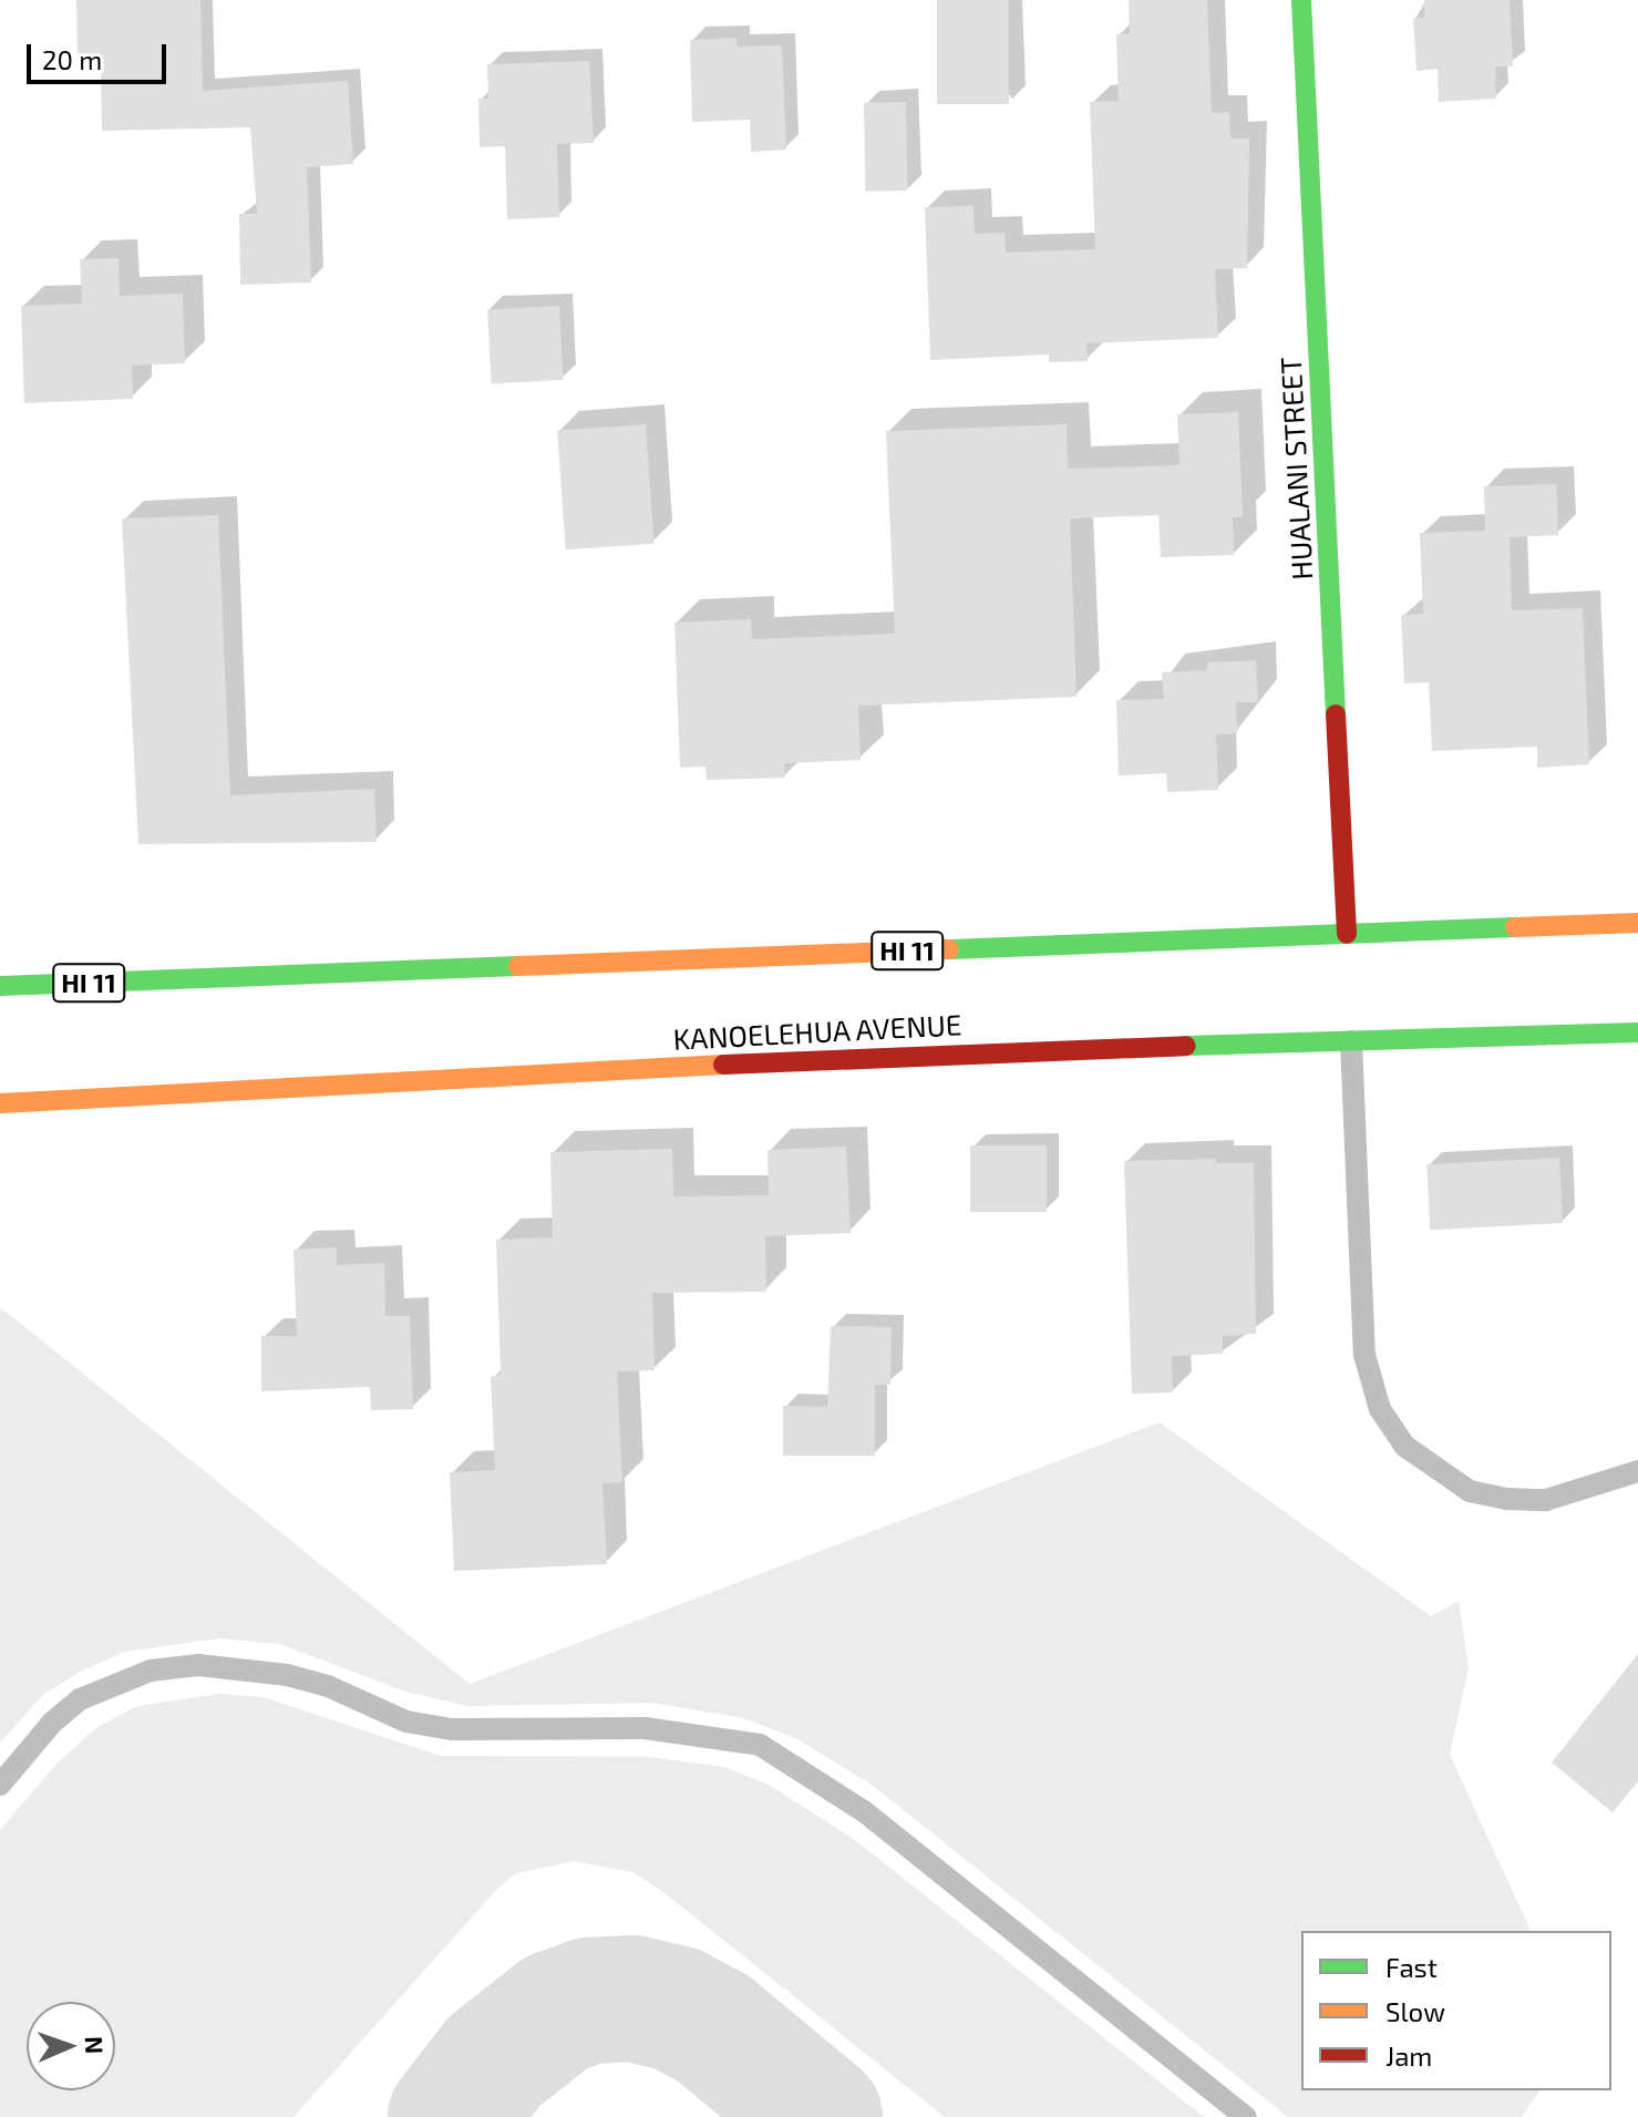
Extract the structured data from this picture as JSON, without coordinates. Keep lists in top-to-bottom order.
{
  "streets": {
    "main road": ["HUALANI STREET", "HI 11", "KANOELEHUA AVENUE"]
  },
  "crossings": [
    ["HUALANI STREET", "HI 11"]
  ],
  "legend": ["Fast", "Slow", "Jam"],
  "scale_bar": "20 m",
  "north": "right"
}
